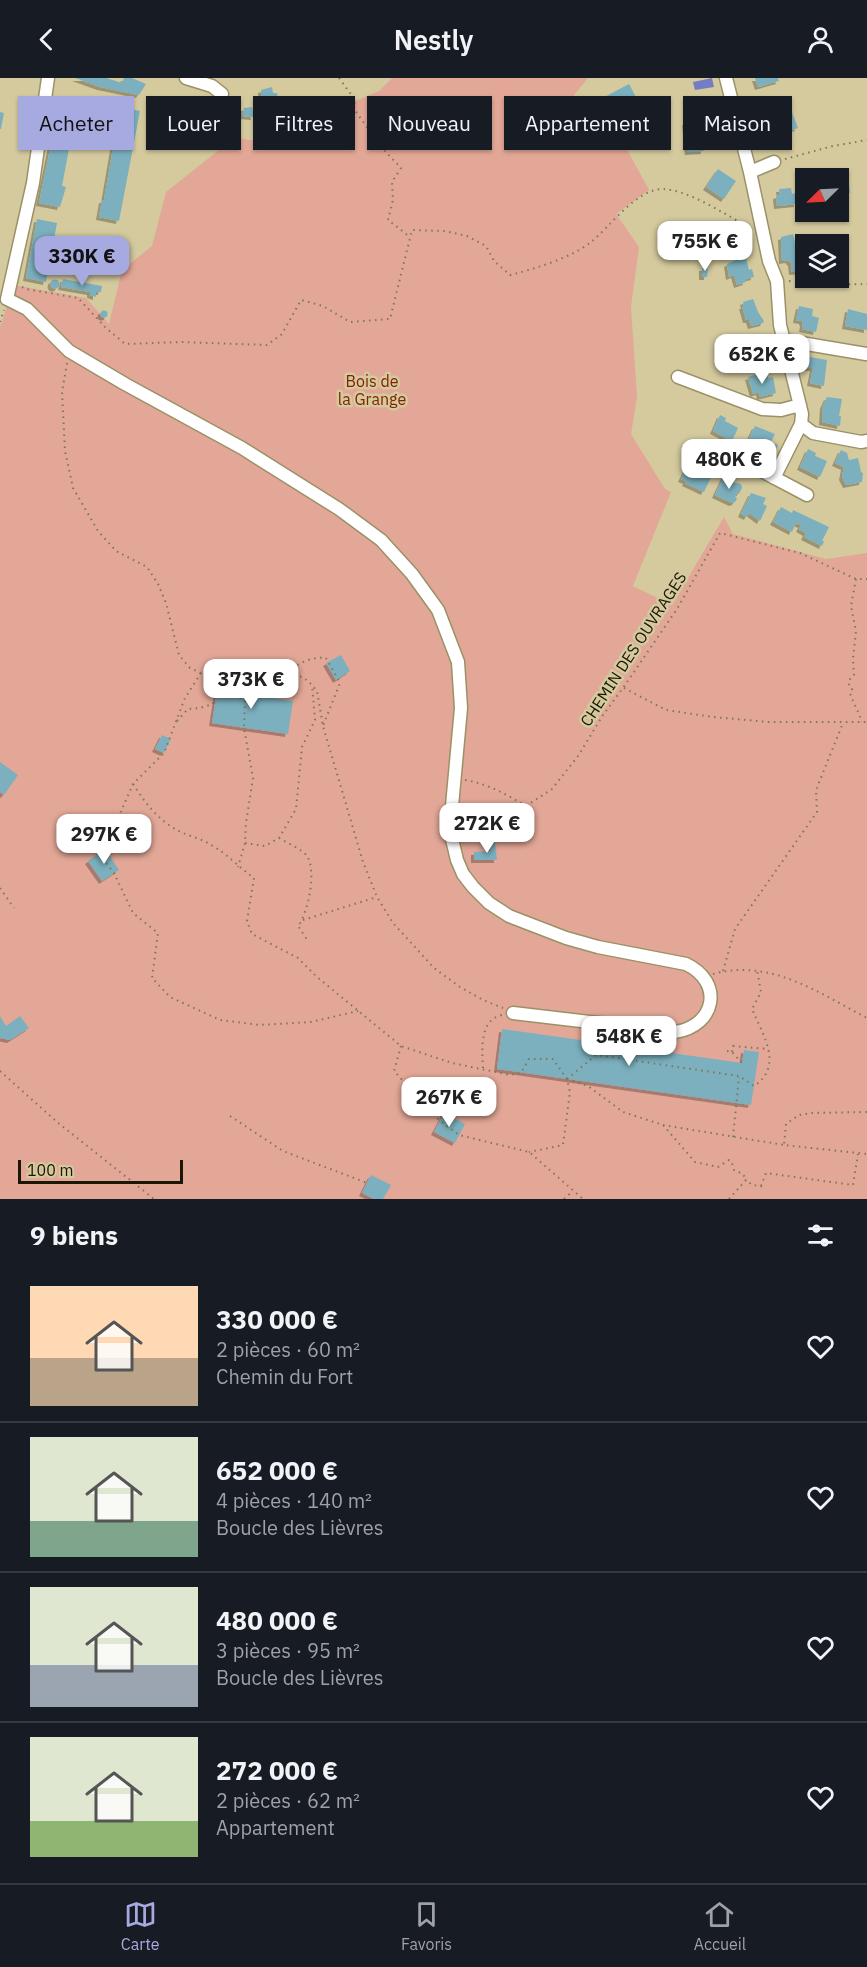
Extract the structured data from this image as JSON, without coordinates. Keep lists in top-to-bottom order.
{
  "streets": {
    "path": ["CHEMIN DES OUVRAGES"]
  },
  "parks": ["Bois de la Grange"],
  "scale_bar": "100 m",
  "north": "bottom left",
  "page": {
    "header": "Nestly",
    "chip": [
      "Acheter",
      "Louer",
      "Filtres",
      "Nouveau",
      "Appartement",
      "Maison"
    ],
    "price": [
      "755K €",
      "330K €",
      "652K €",
      "480K €",
      "373K €",
      "272K €",
      "297K €",
      "548K €",
      "267K €"
    ],
    "scale": "100 m",
    "heading": "9 biens",
    "list": [
      {
        "name": "330 000 €",
        "note": "2 pièces · 60 m² · Chemin du Fort"
      },
      {
        "name": "652 000 €",
        "note": "4 pièces · 140 m² · Boucle des Lièvres"
      },
      {
        "name": "480 000 €",
        "note": "3 pièces · 95 m² · Boucle des Lièvres"
      },
      {
        "name": "272 000 €",
        "note": "2 pièces · 62 m² · Appartement"
      }
    ],
    "tabs": ["Carte", "Favoris", "Accueil"]
  }
}
